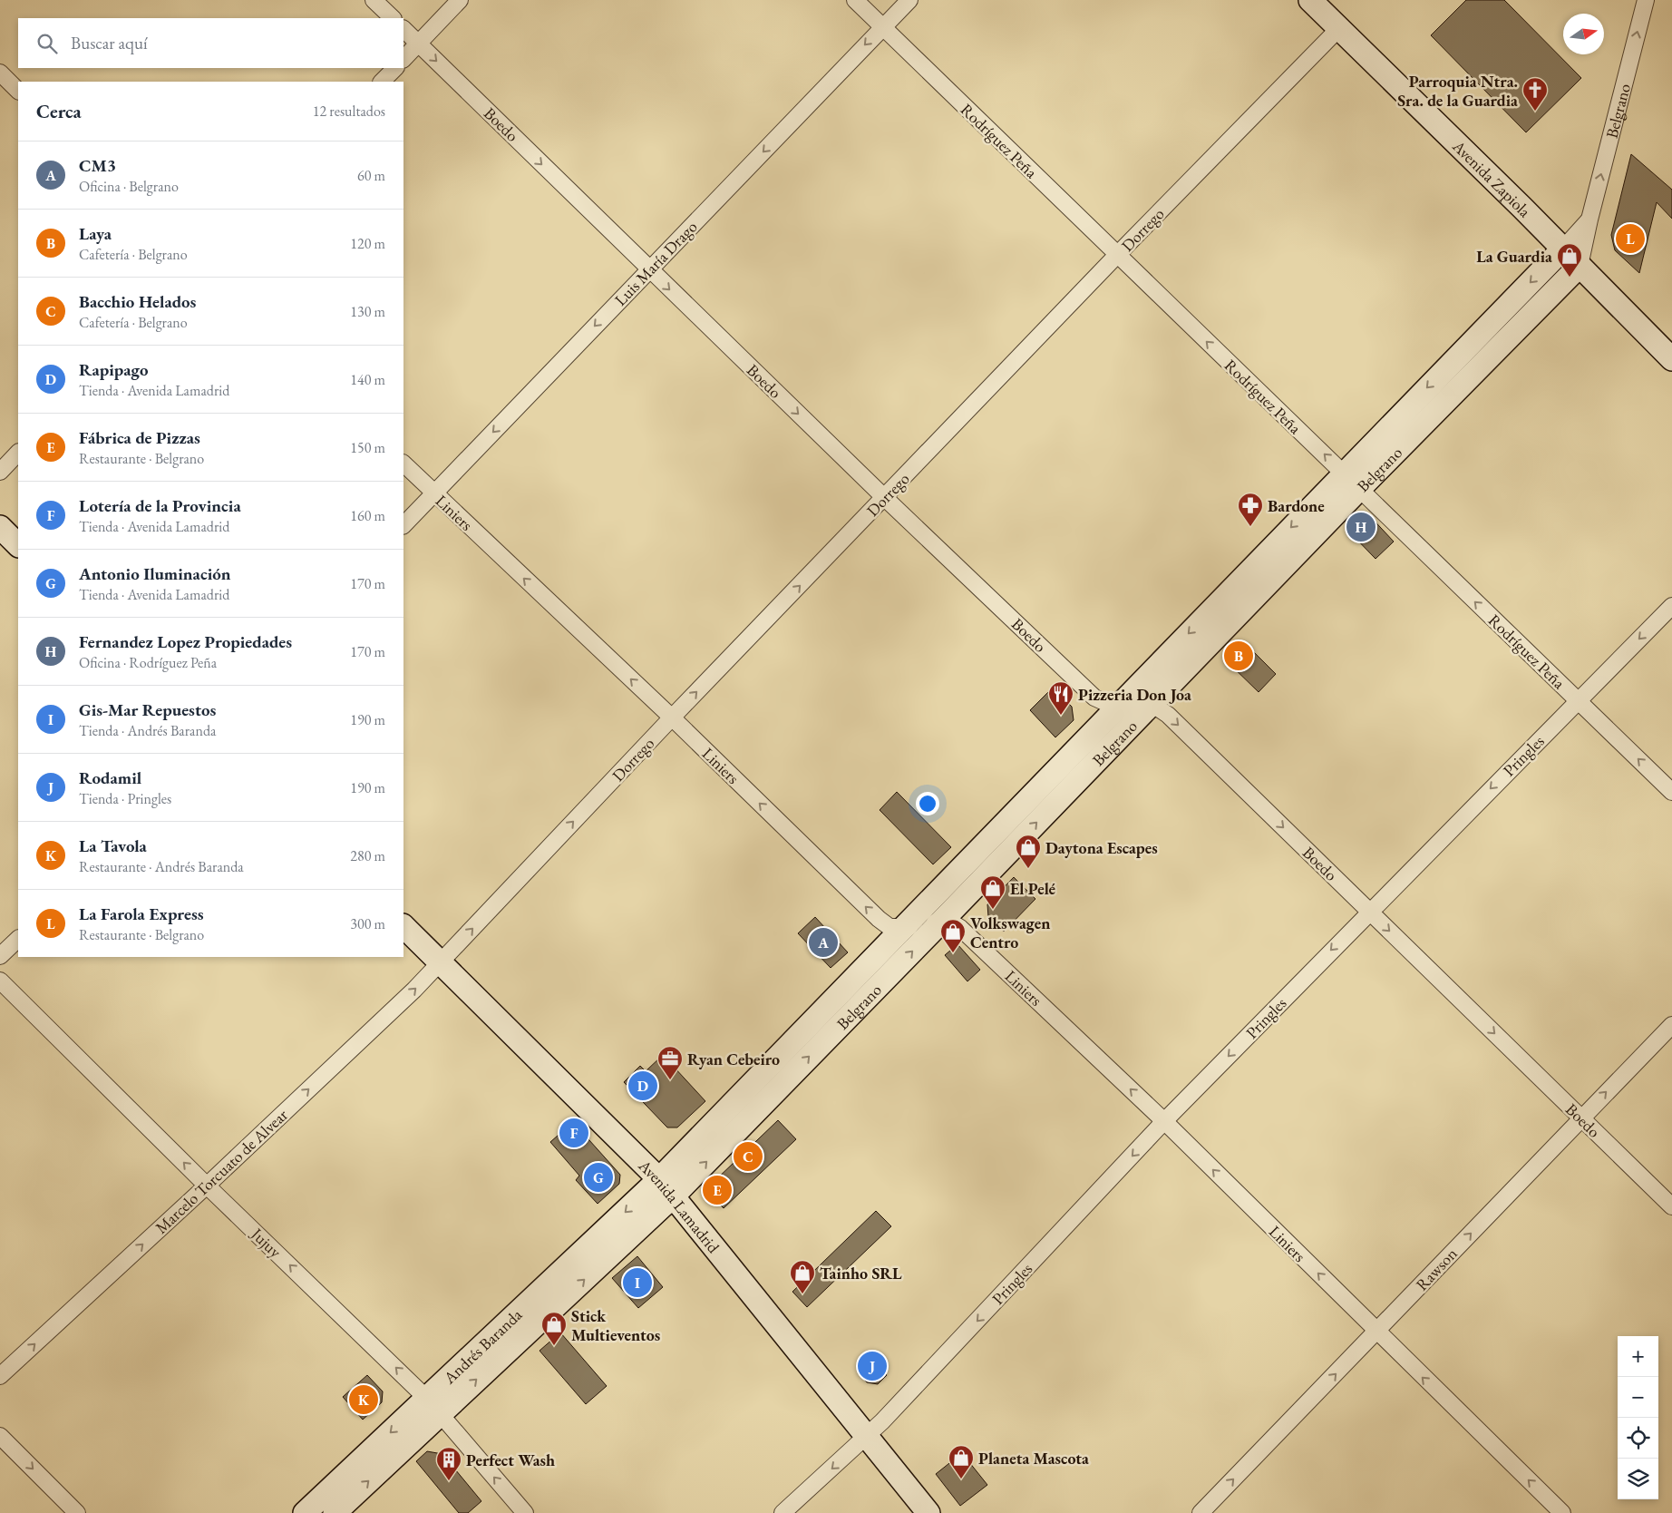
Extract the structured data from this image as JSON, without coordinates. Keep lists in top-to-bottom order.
{
  "streets": {
    "main road": [
      "Belgrano",
      "Avenida Zapiola",
      "Avenida Lamadrid",
      "Andrés Baranda"
    ],
    "street": [
      "Boedo",
      "Rodríguez Peña",
      "Dorrego",
      "Luis María Drago",
      "Liniers",
      "Pringles",
      "Marcelo Torcuato de Alvear",
      "Jujuy",
      "Rawson"
    ]
  },
  "crossings": [
    ["Belgrano", "Boedo"],
    ["Belgrano", "Rodríguez Peña"],
    ["Belgrano", "Avenida Zapiola"],
    ["Belgrano", "Liniers"],
    ["Belgrano", "Avenida Lamadrid"],
    ["Belgrano", "Andrés Baranda"],
    ["Boedo", "Dorrego"],
    ["Boedo", "Luis María Drago"],
    ["Boedo", "Pringles"],
    ["Boedo", "Rawson"],
    ["Rodríguez Peña", "Dorrego"],
    ["Rodríguez Peña", "Luis María Drago"],
    ["Rodríguez Peña", "Pringles"],
    ["Avenida Zapiola", "Dorrego"],
    ["Dorrego", "Liniers"],
    ["Dorrego", "Marcelo Torcuato de Alvear"],
    ["Dorrego", "Avenida Lamadrid"],
    ["Luis María Drago", "Liniers"],
    ["Liniers", "Pringles"],
    ["Liniers", "Rawson"],
    ["Pringles", "Avenida Lamadrid"],
    ["Marcelo Torcuato de Alvear", "Avenida Lamadrid"],
    ["Marcelo Torcuato de Alvear", "Jujuy"],
    ["Avenida Lamadrid", "Andrés Baranda"],
    ["Jujuy", "Andrés Baranda"]
  ],
  "one_way": [
    "Boedo",
    "Rodríguez Peña",
    "Dorrego",
    "Luis María Drago",
    "Liniers",
    "Pringles",
    "Marcelo Torcuato de Alvear",
    "Jujuy",
    "Rawson"
  ],
  "places": {
    "church": ["Parroquia Ntra. Sra. de la Guardia"],
    "shop": [
      "La Guardia",
      "Daytona Escapes",
      "El Pelé",
      "Volkswagen Centro",
      "Tainho SRL",
      "Stick Multieventos",
      "Planeta Mascota"
    ],
    "pharmacy": ["Bardone"],
    "restaurant": ["Pizzeria Don Joa"],
    "office": ["Ryan Cebeiro"],
    "building": ["Perfect Wash"]
  },
  "north": "right",
  "page": {
    "search": "Buscar aquí",
    "heading": ["Cerca", "12 resultados"],
    "list": [
      {
        "mark": "A",
        "name": "CM3",
        "note": "Oficina · Belgrano",
        "value": "60 m"
      },
      {
        "mark": "B",
        "name": "Laya",
        "note": "Cafetería · Belgrano",
        "value": "120 m"
      },
      {
        "mark": "C",
        "name": "Bacchio Helados",
        "note": "Cafetería · Belgrano",
        "value": "130 m"
      },
      {
        "mark": "D",
        "name": "Rapipago",
        "note": "Tienda · Avenida Lamadrid",
        "value": "140 m"
      },
      {
        "mark": "E",
        "name": "Fábrica de Pizzas",
        "note": "Restaurante · Belgrano",
        "value": "150 m"
      },
      {
        "mark": "F",
        "name": "Lotería de la Provincia",
        "note": "Tienda · Avenida Lamadrid",
        "value": "160 m"
      },
      {
        "mark": "G",
        "name": "Antonio Iluminación",
        "note": "Tienda · Avenida Lamadrid",
        "value": "170 m"
      },
      {
        "mark": "H",
        "name": "Fernandez Lopez Propiedades",
        "note": "Oficina · Rodríguez Peña",
        "value": "170 m"
      },
      {
        "mark": "I",
        "name": "Gis-Mar Repuestos",
        "note": "Tienda · Andrés Baranda",
        "value": "190 m"
      },
      {
        "mark": "J",
        "name": "Rodamil",
        "note": "Tienda · Pringles",
        "value": "190 m"
      },
      {
        "mark": "K",
        "name": "La Tavola",
        "note": "Restaurante · Andrés Baranda",
        "value": "280 m"
      },
      {
        "mark": "L",
        "name": "La Farola Express",
        "note": "Restaurante · Belgrano",
        "value": "300 m"
      }
    ],
    "pins": [
      "L",
      "H",
      "B",
      "A",
      "D",
      "F",
      "C",
      "G",
      "E",
      "I",
      "J",
      "K"
    ],
    "map_buttons": ["+", "−"]
  }
}
